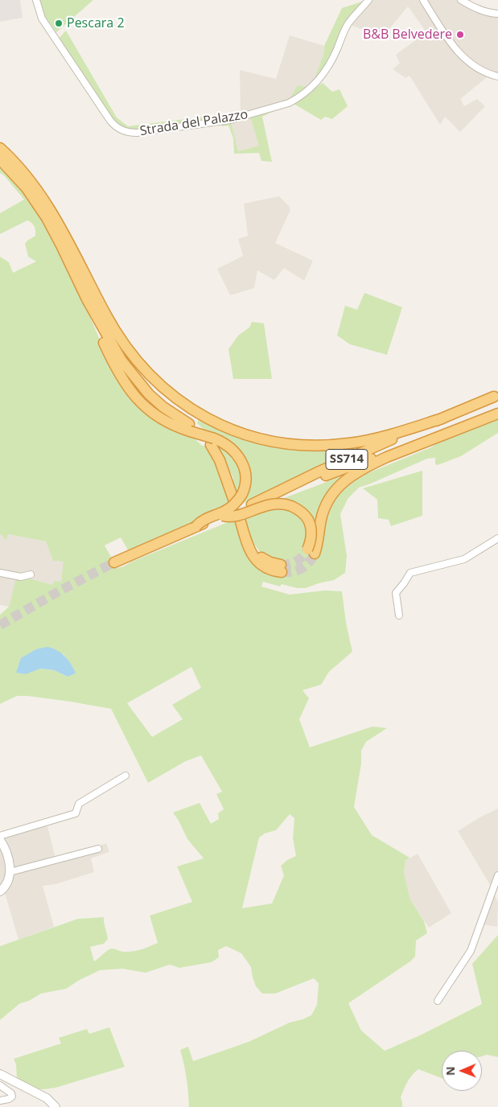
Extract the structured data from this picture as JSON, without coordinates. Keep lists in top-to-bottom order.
{
  "streets": {
    "highway": ["SS714"],
    "street": ["Strada del Palazzo"]
  },
  "places": ["Pescara 2", "B&B Belvedere"],
  "north": "left"
}
